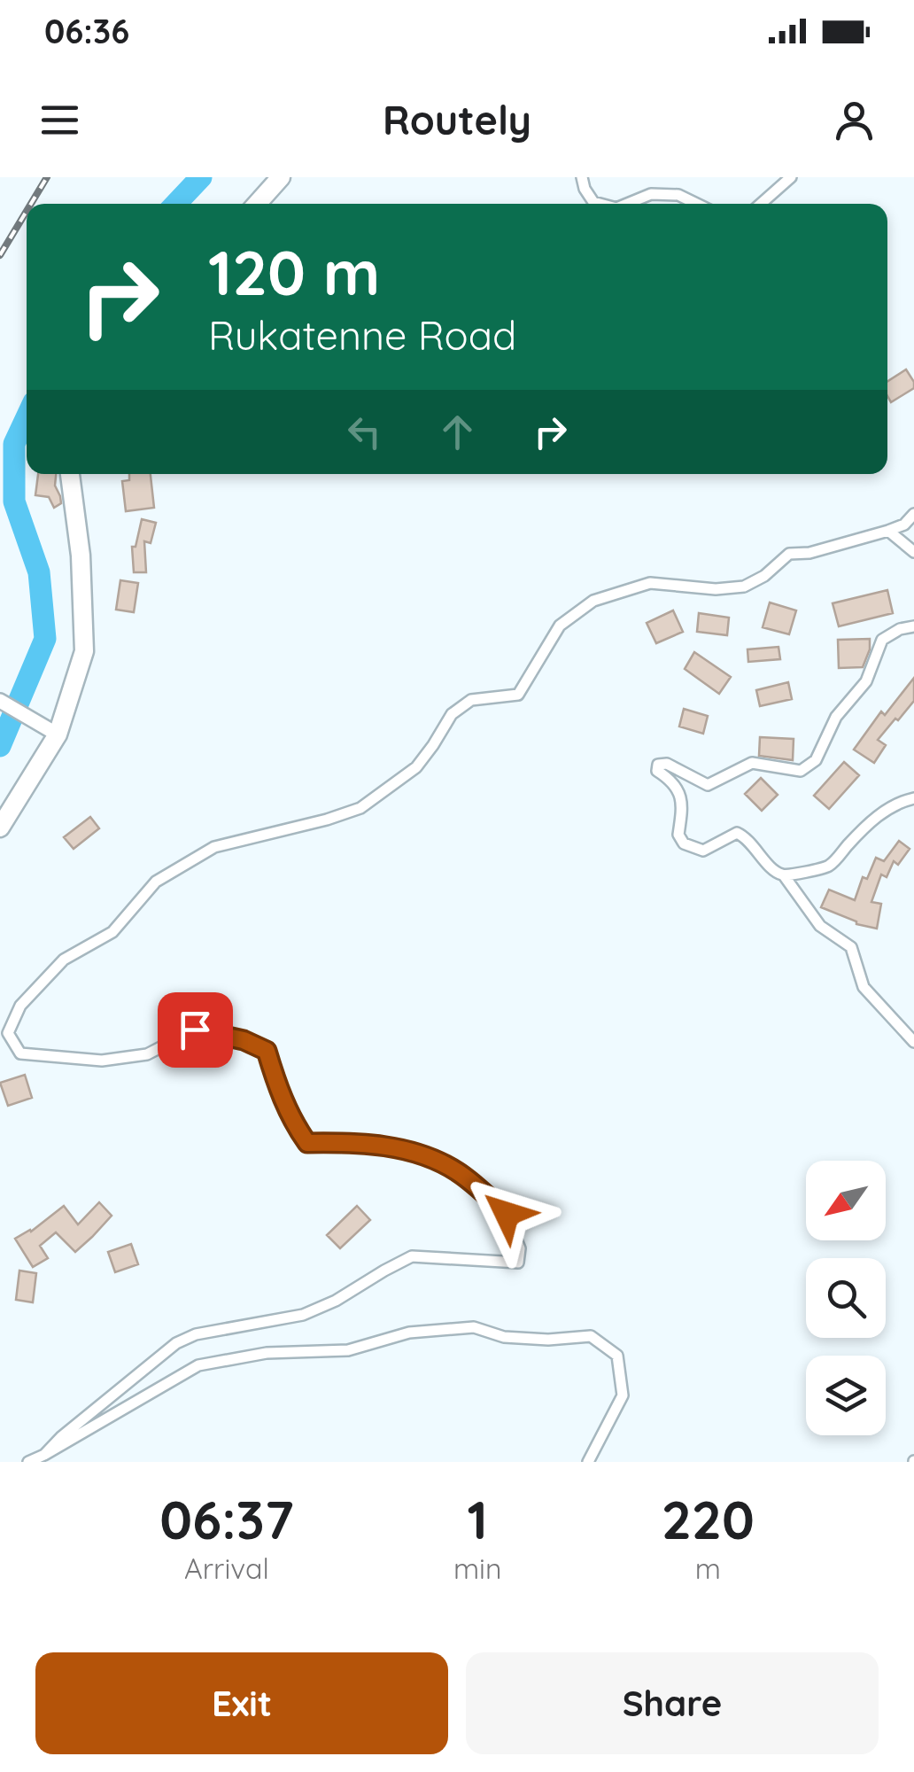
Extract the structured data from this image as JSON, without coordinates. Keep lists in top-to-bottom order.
{
  "north": "bottom left",
  "page": {
    "status": "06:36",
    "header": "Routely",
    "turn": ["120 m", "Rukatenne Road"],
    "eta": [
      "06:37",
      "Arrival",
      "1",
      "min",
      "220",
      "m"
    ],
    "buttons": ["Exit", "Share"]
  }
}
